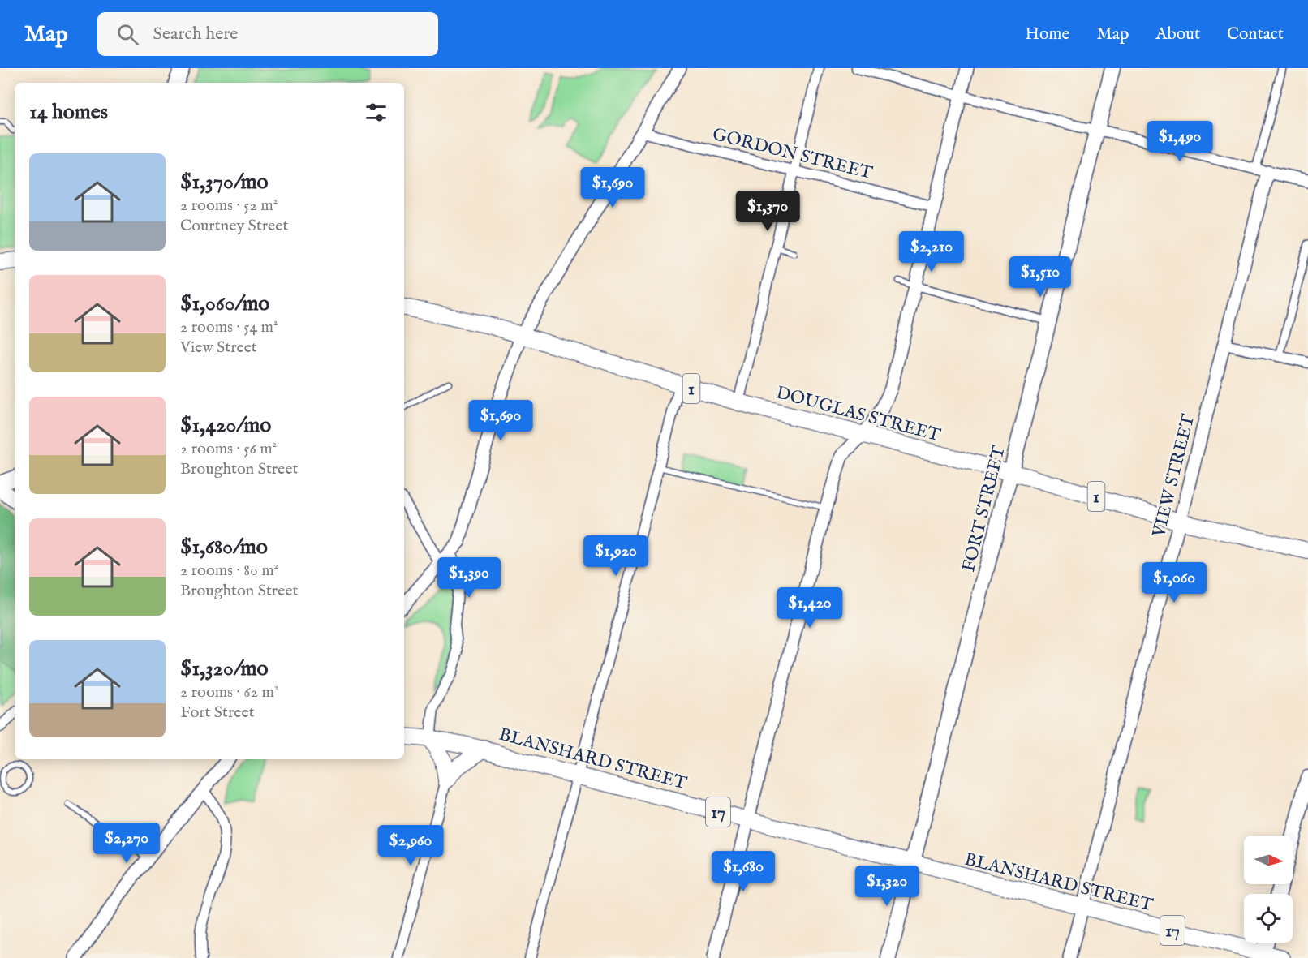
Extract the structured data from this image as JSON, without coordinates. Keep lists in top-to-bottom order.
{
  "streets": {
    "main road": [
      "1",
      "DOUGLAS STREET",
      "FORT STREET",
      "BLANSHARD STREET",
      "17"
    ],
    "street": ["GORDON STREET", "VIEW STREET"]
  },
  "crossings": [
    ["DOUGLAS STREET", "VIEW STREET"],
    ["DOUGLAS STREET", "FORT STREET"],
    ["VIEW STREET", "BLANSHARD STREET"],
    ["FORT STREET", "BLANSHARD STREET"]
  ],
  "north": "right",
  "page": {
    "header": "Map",
    "search": "Search here",
    "nav": [
      "Home",
      "Map",
      "About",
      "Contact"
    ],
    "heading": "14 homes",
    "price": [
      "$1,490",
      "$1,690",
      "$1,370",
      "$2,210",
      "$1,510",
      "$1,690",
      "$1,920",
      "$1,390",
      "$1,060",
      "$1,420",
      "$2,270",
      "$2,960",
      "$1,680",
      "$1,320"
    ],
    "list": [
      {
        "name": "$1,370/mo",
        "note": "2 rooms · 52 m² · Courtney Street"
      },
      {
        "name": "$1,060/mo",
        "note": "2 rooms · 54 m² · View Street"
      },
      {
        "name": "$1,420/mo",
        "note": "2 rooms · 56 m² · Broughton Street"
      },
      {
        "name": "$1,680/mo",
        "note": "2 rooms · 80 m² · Broughton Street"
      },
      {
        "name": "$1,320/mo",
        "note": "2 rooms · 62 m² · Fort Street"
      }
    ]
  }
}
